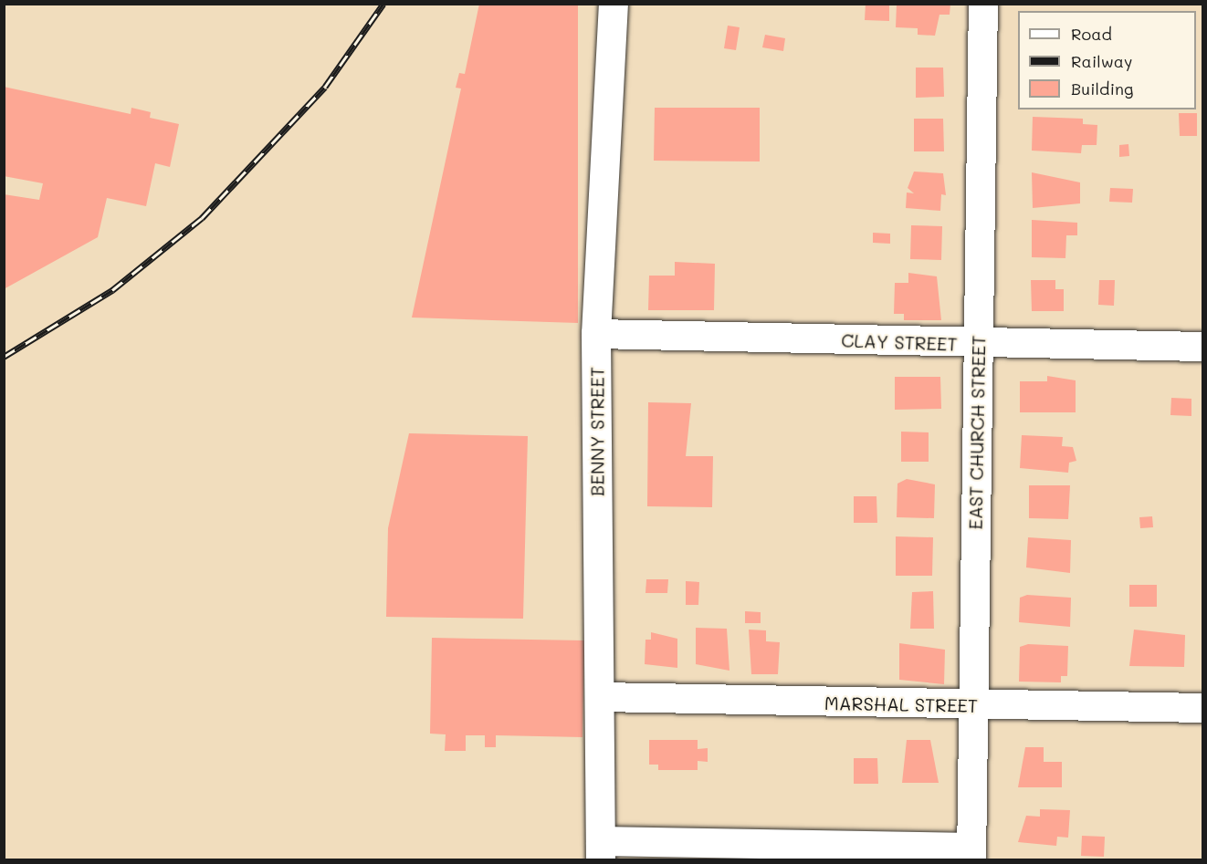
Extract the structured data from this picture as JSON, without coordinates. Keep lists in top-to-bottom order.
{
  "streets": {
    "street": [
      "CLAY STREET",
      "BENNY STREET",
      "EAST CHURCH STREET",
      "MARSHAL STREET"
    ]
  },
  "crossings": [
    ["CLAY STREET", "BENNY STREET"],
    ["CLAY STREET", "EAST CHURCH STREET"],
    ["BENNY STREET", "MARSHAL STREET"],
    ["EAST CHURCH STREET", "MARSHAL STREET"]
  ],
  "legend": ["Road", "Railway", "Building"]
}
